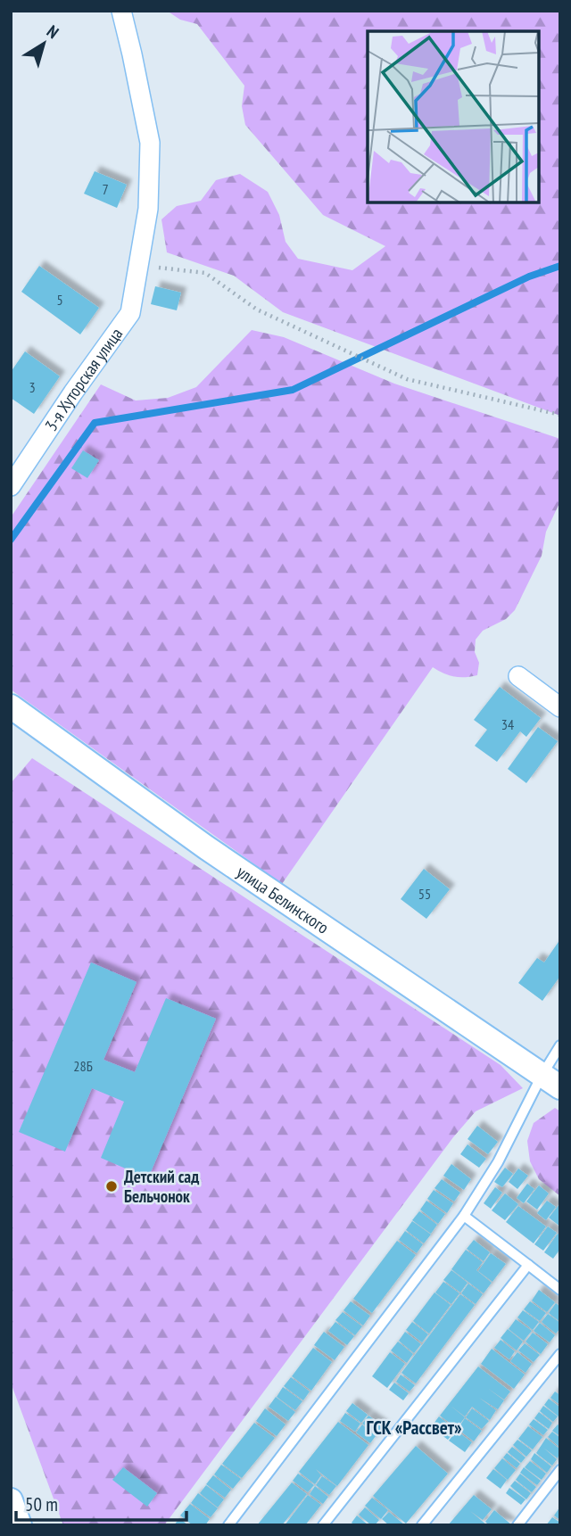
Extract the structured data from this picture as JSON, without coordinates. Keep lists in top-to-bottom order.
{
  "streets": {
    "street": ["3-я Хуторская улица", "улица Белинского"]
  },
  "districts": ["ГСК «Рассвет»"],
  "places": ["Детский сад Бельчонок"],
  "house_numbers": [
    "7",
    "5",
    "3",
    "34",
    "55",
    "28Б"
  ],
  "scale_bar": "50 m",
  "north": "top right"
}
